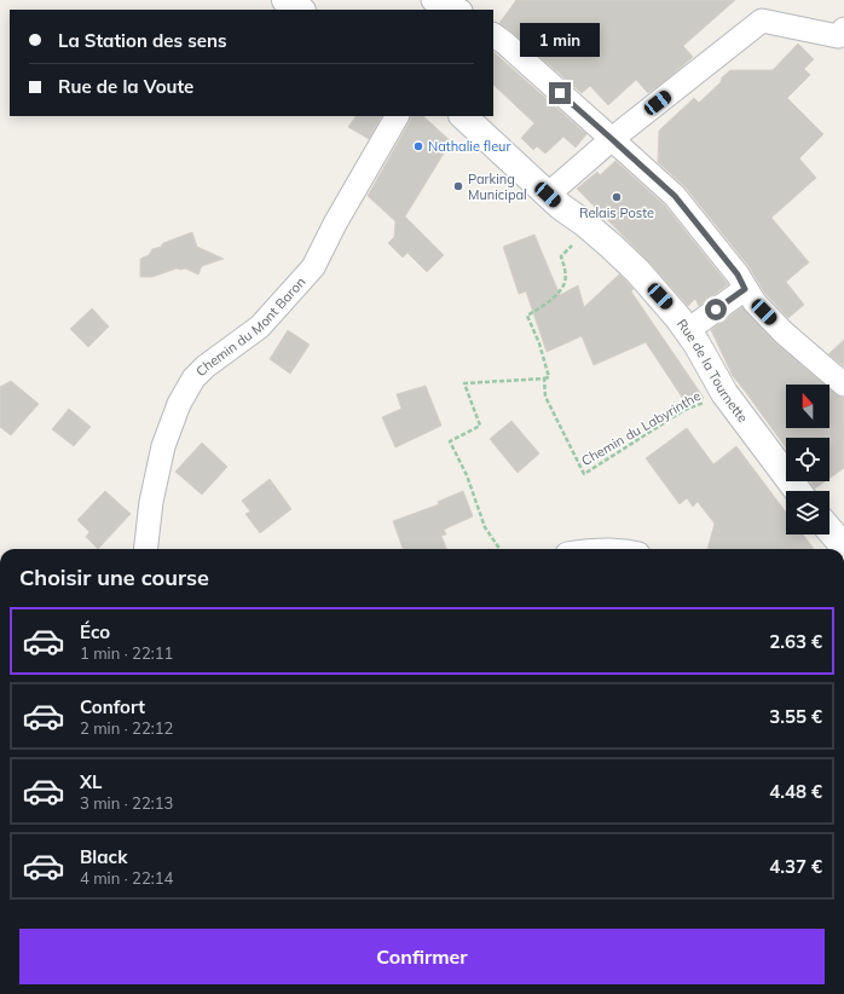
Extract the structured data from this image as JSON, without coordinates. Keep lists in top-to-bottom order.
{
  "streets": {
    "main road": ["Rue de la Tournette"],
    "street": ["Chemin du Mont Baron"],
    "path": ["Chemin du Labyrinthe"]
  },
  "crossings": [
    ["Rue de la Tournette", "Chemin du Labyrinthe"]
  ],
  "places": ["Nathalie fleur", "Parking Municipal", "Relais Poste"],
  "north": "top",
  "page": {
    "banner": ["La Station des sens", "Rue de la Voute"],
    "bubble": "1 min",
    "heading": "Choisir une course",
    "list": [
      {
        "name": "Éco",
        "note": "1 min · 22:11",
        "value": "2.63 €"
      },
      {
        "name": "Confort",
        "note": "2 min · 22:12",
        "value": "3.55 €"
      },
      {
        "name": "XL",
        "note": "3 min · 22:13",
        "value": "4.48 €"
      },
      {
        "name": "Black",
        "note": "4 min · 22:14",
        "value": "4.37 €"
      }
    ],
    "buttons": "Confirmer"
  }
}
